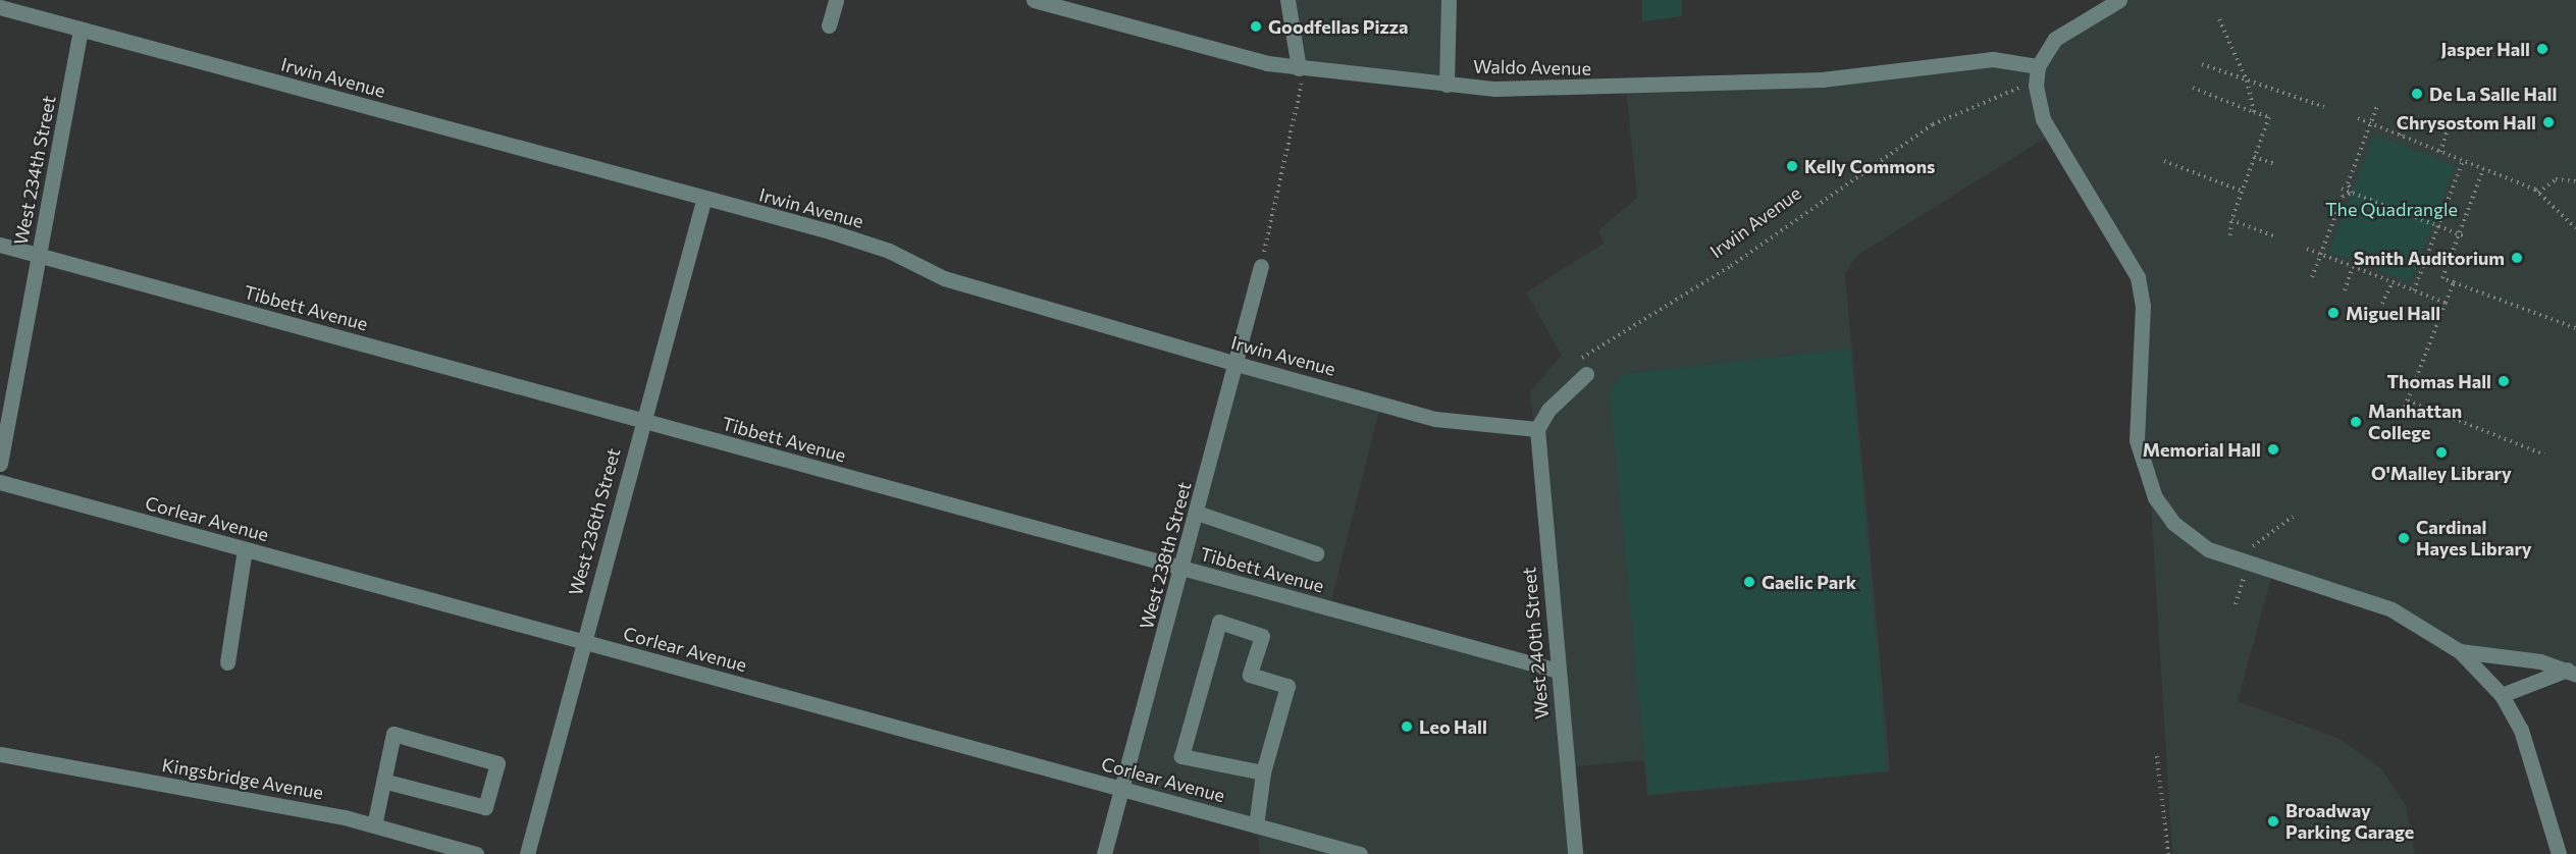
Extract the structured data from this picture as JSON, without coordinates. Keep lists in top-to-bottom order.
{
  "streets": {
    "street": [
      "Waldo Avenue",
      "Irwin Avenue",
      "West 234th Street",
      "Tibbett Avenue",
      "Corlear Avenue",
      "West 236th Street",
      "West 238th Street",
      "West 240th Street",
      "Kingsbridge Avenue"
    ]
  },
  "crossings": [
    ["Irwin Avenue", "West 234th Street"],
    ["Irwin Avenue", "West 236th Street"],
    ["Irwin Avenue", "West 238th Street"],
    ["Irwin Avenue", "West 240th Street"],
    ["West 234th Street", "Tibbett Avenue"],
    ["Tibbett Avenue", "West 236th Street"],
    ["Tibbett Avenue", "West 238th Street"],
    ["Tibbett Avenue", "West 240th Street"],
    ["Corlear Avenue", "West 236th Street"],
    ["Corlear Avenue", "West 238th Street"]
  ],
  "parks": ["The Quadrangle"],
  "places": [
    "Goodfellas Pizza",
    "Jasper Hall",
    "De La Salle Hall",
    "Chrysostom Hall",
    "Kelly Commons",
    "Smith Auditorium",
    "Miguel Hall",
    "Thomas Hall",
    "Manhattan College",
    "Memorial Hall",
    "O'Malley Library",
    "Cardinal Hayes Library",
    "Gaelic Park",
    "Leo Hall",
    "Broadway Parking Garage"
  ]
}
